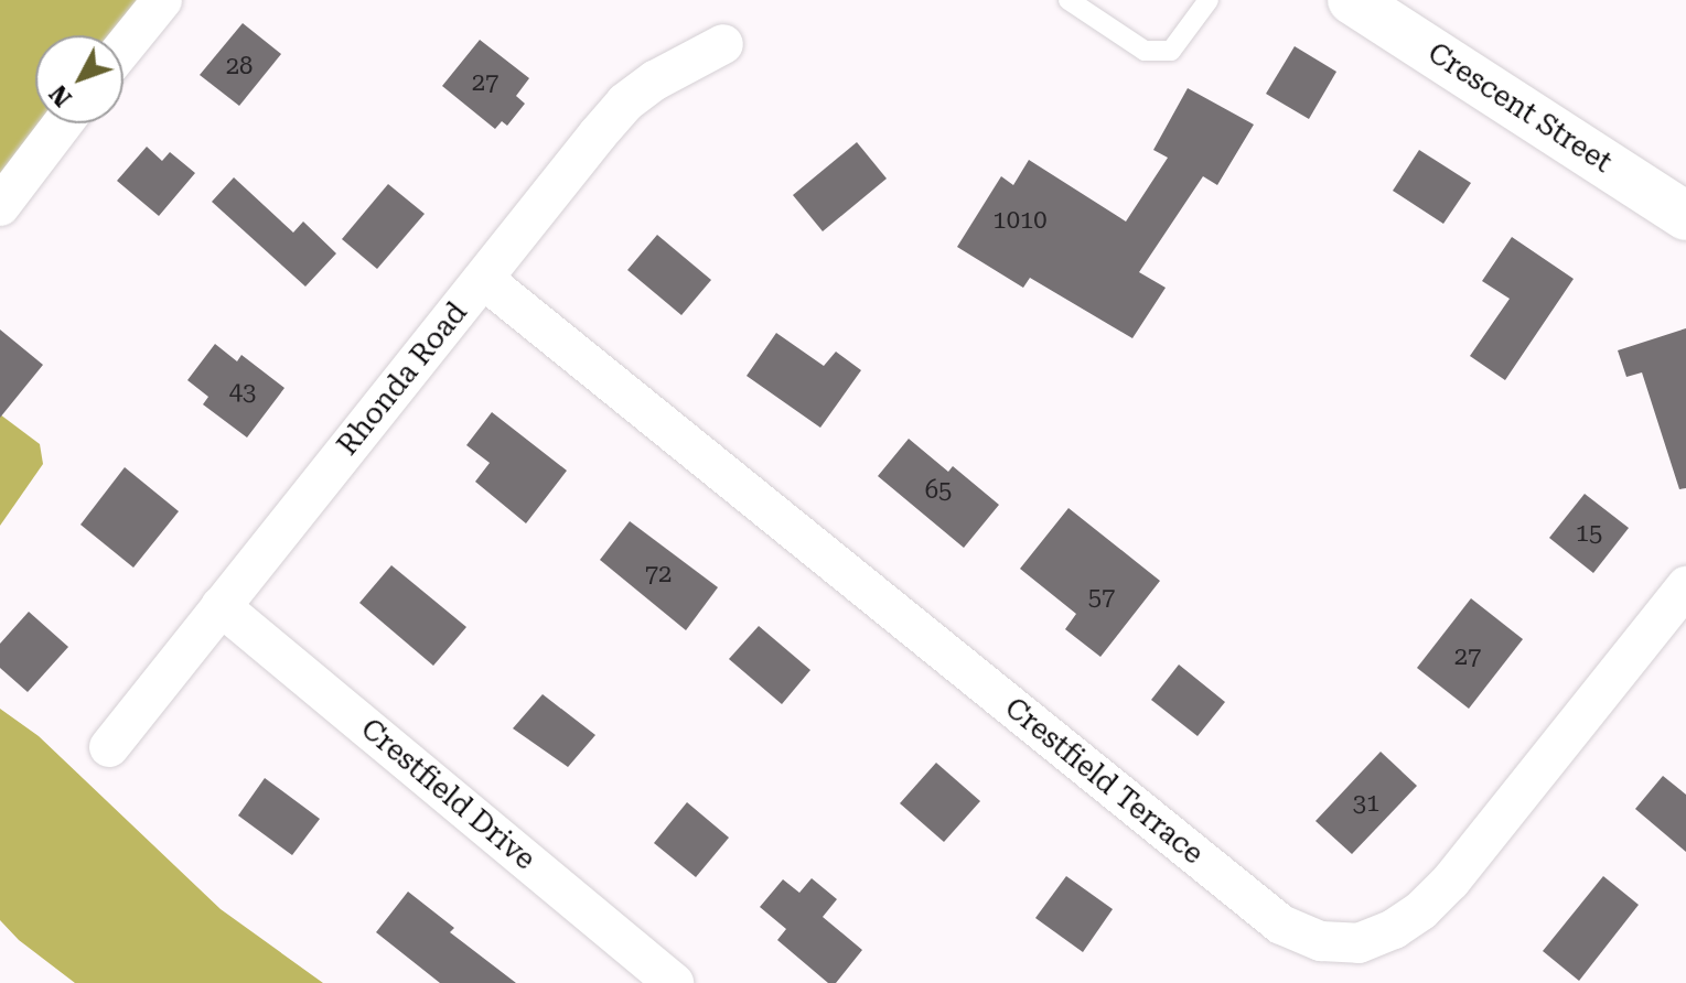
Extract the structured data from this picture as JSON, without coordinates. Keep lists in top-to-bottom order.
{
  "streets": {
    "main road": ["Crescent Street"],
    "street": ["Rhonda Road", "Crestfield Terrace", "Crestfield Drive"]
  },
  "crossings": [
    ["Rhonda Road", "Crestfield Terrace"],
    ["Rhonda Road", "Crestfield Drive"]
  ],
  "house_numbers": [
    "28",
    "27",
    "1010",
    "43",
    "65",
    "15",
    "72",
    "57",
    "27",
    "31"
  ],
  "north": "bottom left"
}
